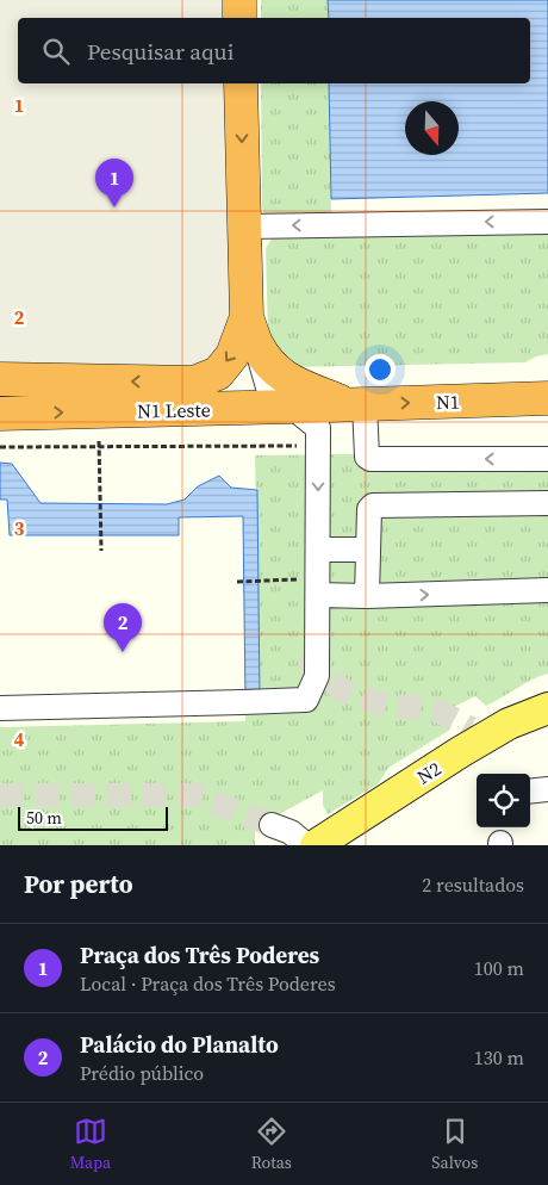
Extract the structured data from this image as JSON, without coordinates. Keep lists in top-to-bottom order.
{
  "streets": {
    "highway": ["N1", "N1 Leste"],
    "main road": ["N2"]
  },
  "crossings": [
    ["N1", "N1 Leste"]
  ],
  "one_way": ["N1"],
  "scale_bar": "50 m",
  "north": "bottom",
  "page": {
    "search": "Pesquisar aqui",
    "pins": ["1", "2"],
    "scale": "50 m",
    "heading": ["Por perto", "2 resultados"],
    "list": [
      {
        "mark": "1",
        "name": "Praça dos Três Poderes",
        "note": "Local · Praça dos Três Poderes",
        "value": "100 m"
      },
      {
        "mark": "2",
        "name": "Palácio do Planalto",
        "note": "Prédio público",
        "value": "130 m"
      }
    ],
    "nav": ["Mapa", "Rotas", "Salvos"]
  },
  "grid": {
    "rows": [
      "1",
      "2",
      "3",
      "4"
    ]
  }
}
